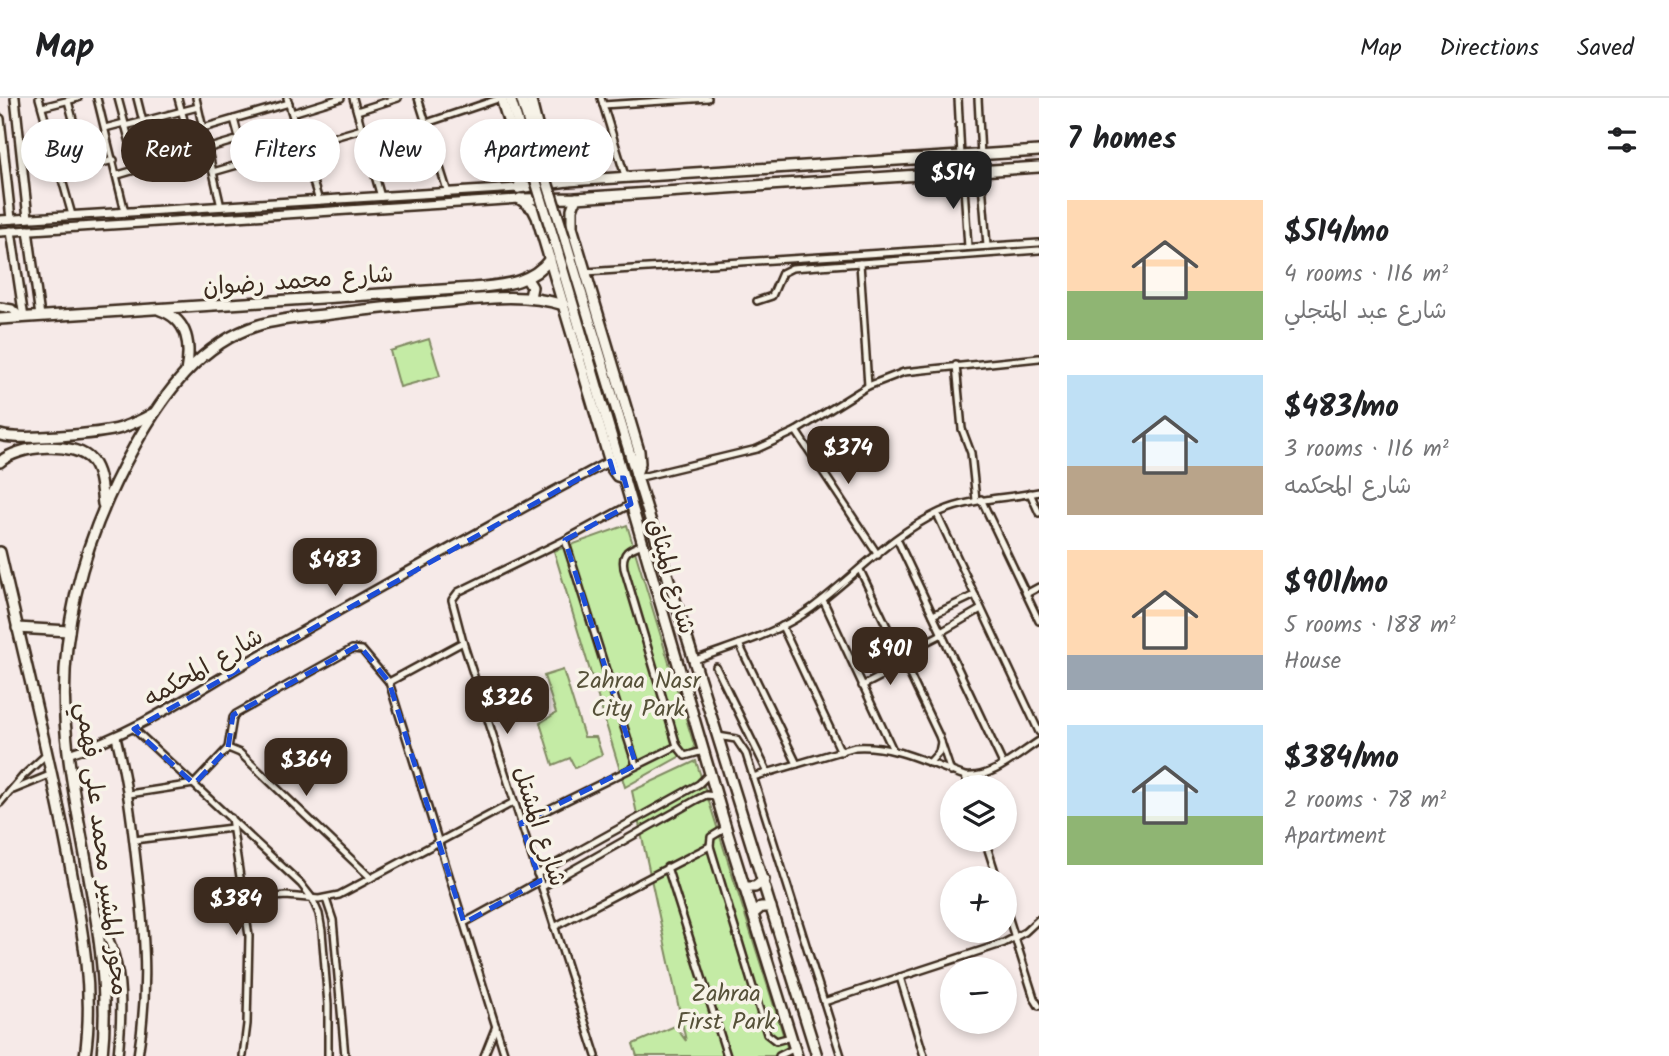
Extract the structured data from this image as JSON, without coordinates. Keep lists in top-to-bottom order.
{
  "streets": {
    "main road": ["شارع محمد رضوان", "شارع الميثاق", "محور المشير محمد على فهمي"],
    "street": ["شارع المحكمه", "شارع المشتل"]
  },
  "crossings": [
    ["شارع محمد رضوان", "شارع الميثاق"],
    ["شارع محمد رضوان", "محور المشير محمد على فهمي"],
    ["شارع الميثاق", "شارع المحكمه"],
    ["شارع الميثاق", "شارع المشتل"],
    ["شارع المحكمه", "محور المشير محمد على فهمي"]
  ],
  "parks": ["Zahraa Nasr City Park", "Zahraa First Park"],
  "page": {
    "header": "Map",
    "nav": ["Map", "Directions", "Saved"],
    "heading": "7 homes",
    "chip": [
      "Buy",
      "Rent",
      "Filters",
      "New",
      "Apartment"
    ],
    "price": [
      "$514",
      "$374",
      "$483",
      "$901",
      "$326",
      "$364",
      "$384"
    ],
    "list": [
      {
        "name": "$514/mo",
        "note": "4 rooms · 116 m² · شارع عبد المتجلي"
      },
      {
        "name": "$483/mo",
        "note": "3 rooms · 116 m² · شارع المحكمه"
      },
      {
        "name": "$901/mo",
        "note": "5 rooms · 188 m² · House"
      },
      {
        "name": "$384/mo",
        "note": "2 rooms · 78 m² · Apartment"
      }
    ],
    "map_buttons": ["+", "−"]
  }
}
